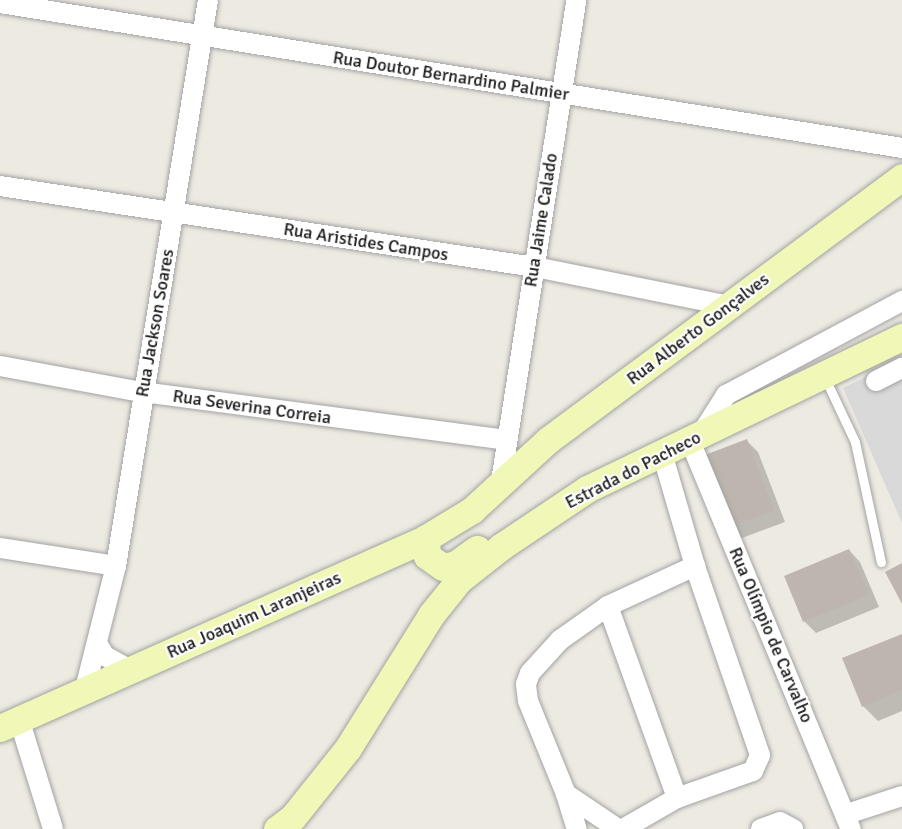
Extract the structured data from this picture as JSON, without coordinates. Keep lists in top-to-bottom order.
{
  "streets": {
    "main road": ["Rua Alberto Gonçalves", "Estrada do Pacheco", "Rua Joaquim Laranjeiras"],
    "street": [
      "Rua Doutor Bernardino Palmier",
      "Rua Jaime Calado",
      "Rua Aristides Campos",
      "Rua Jackson Soares",
      "Rua Severina Correia",
      "Rua Olímpio de Carvalho"
    ]
  },
  "crossings": [
    ["Rua Doutor Bernardino Palmier", "Rua Jaime Calado"],
    ["Rua Doutor Bernardino Palmier", "Rua Jackson Soares"],
    ["Rua Jaime Calado", "Rua Aristides Campos"],
    ["Rua Jaime Calado", "Rua Alberto Gonçalves"],
    ["Rua Jaime Calado", "Rua Severina Correia"],
    ["Rua Jaime Calado", "Rua Joaquim Laranjeiras"],
    ["Rua Aristides Campos", "Rua Jackson Soares"],
    ["Rua Aristides Campos", "Rua Alberto Gonçalves"],
    ["Rua Jackson Soares", "Rua Severina Correia"],
    ["Rua Jackson Soares", "Rua Joaquim Laranjeiras"],
    ["Rua Alberto Gonçalves", "Rua Joaquim Laranjeiras"],
    ["Estrada do Pacheco", "Rua Olímpio de Carvalho"]
  ]
}
